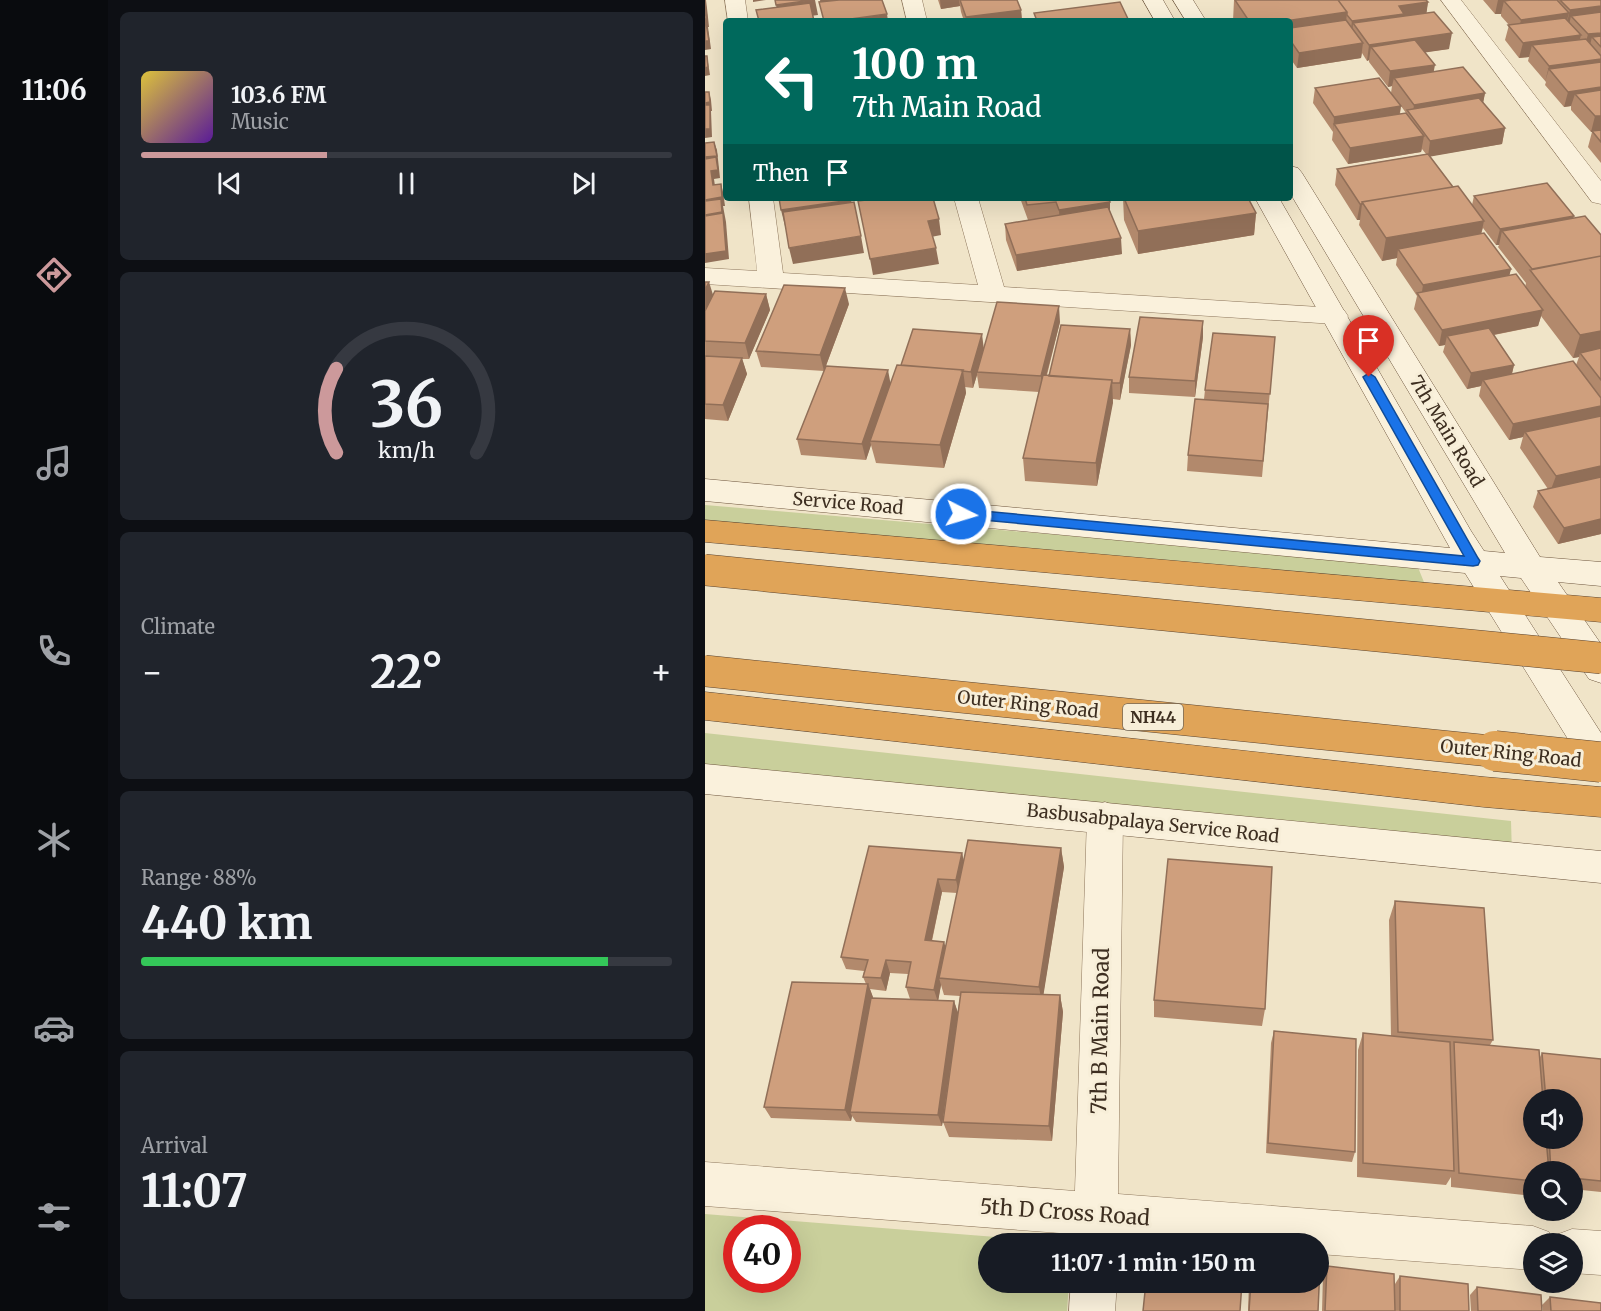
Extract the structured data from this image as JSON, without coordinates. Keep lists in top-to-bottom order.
{
  "streets": {
    "highway": ["Outer Ring Road", "NH44"],
    "street": [
      "7th Main Road",
      "Service Road",
      "Basbusabpalaya Service Road",
      "7th B Main Road",
      "5th D Cross Road"
    ]
  },
  "crossings": [
    ["7th Main Road", "Service Road"],
    ["Basbusabpalaya Service Road", "7th B Main Road"],
    ["7th B Main Road", "5th D Cross Road"]
  ],
  "page": {
    "tabs": "11:06",
    "turn": ["100 m", "7th Main Road"],
    "song": ["103.6 FM", "Music"],
    "then": "Then",
    "tile": [
      "Climate",
      ["Range · 88%", "440 km"],
      ["Arrival", "11:07"]
    ],
    "heat": ["−", "22°", "+"],
    "limit": "40",
    "trip": "11:07 · 1 min · 150 m",
    "gauge": ["36", "km/h"]
  }
}
